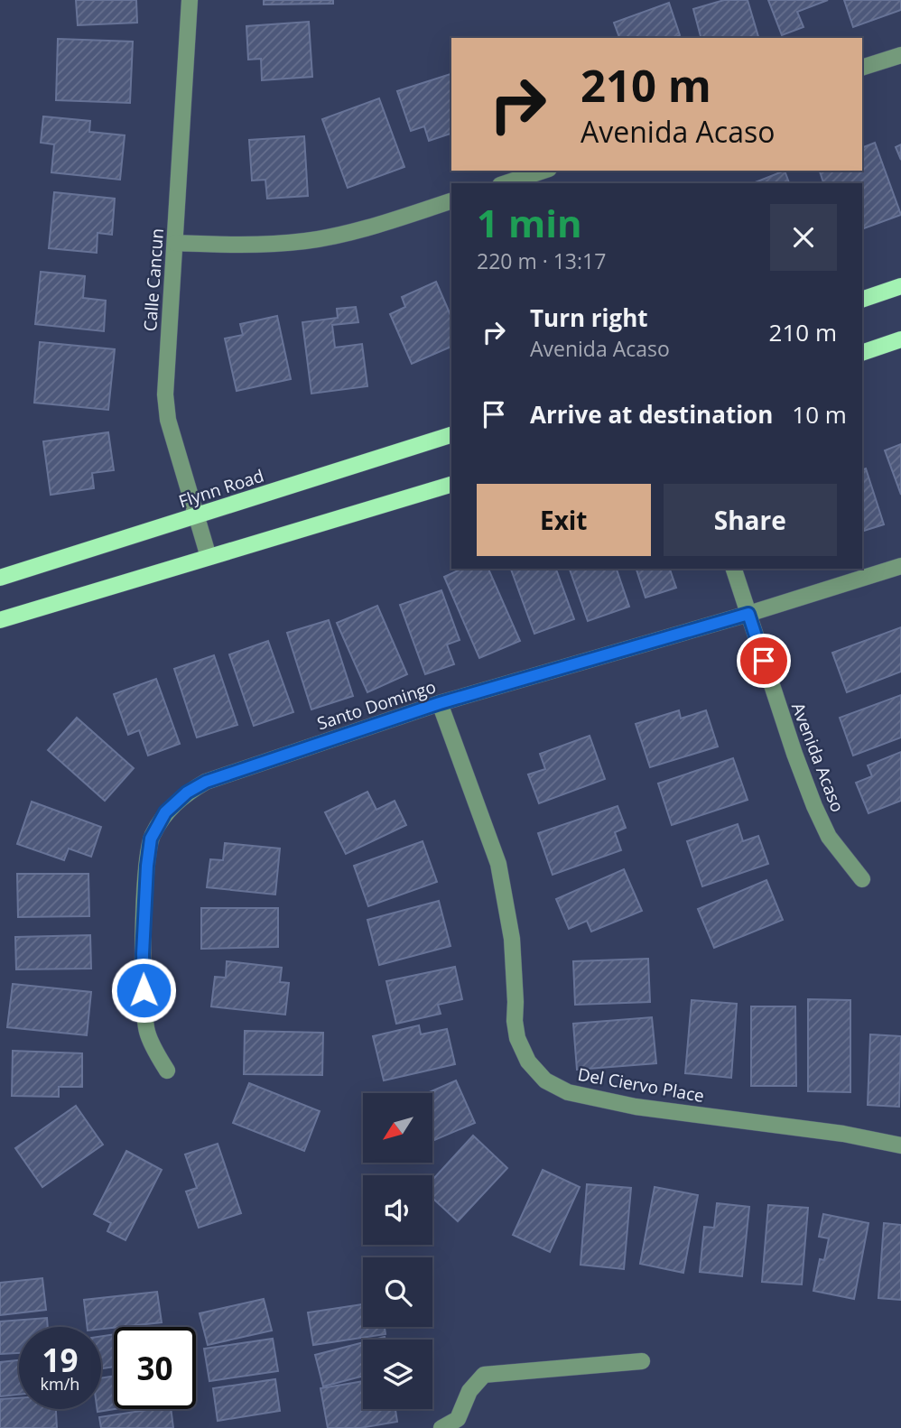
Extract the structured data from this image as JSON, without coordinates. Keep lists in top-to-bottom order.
{
  "streets": {
    "main road": ["Flynn Road"],
    "street": [
      "Calle Cancun",
      "Santo Domingo",
      "Avenida Acaso",
      "Del Ciervo Place"
    ]
  },
  "crossings": [
    ["Calle Cancun", "Flynn Road"],
    ["Santo Domingo", "Avenida Acaso"],
    ["Santo Domingo", "Del Ciervo Place"]
  ],
  "north": "bottom left",
  "page": {
    "turn": ["210 m", "Avenida Acaso"],
    "heading": ["1 min", "220 m · 13:17"],
    "list": [
      {
        "name": "Turn right",
        "note": "Avenida Acaso",
        "value": "210 m"
      },
      {
        "name": "Arrive at destination",
        "value": "10 m"
      }
    ],
    "buttons": ["Exit", "Share"],
    "speed": "19 km/h",
    "limit": "30"
  }
}
